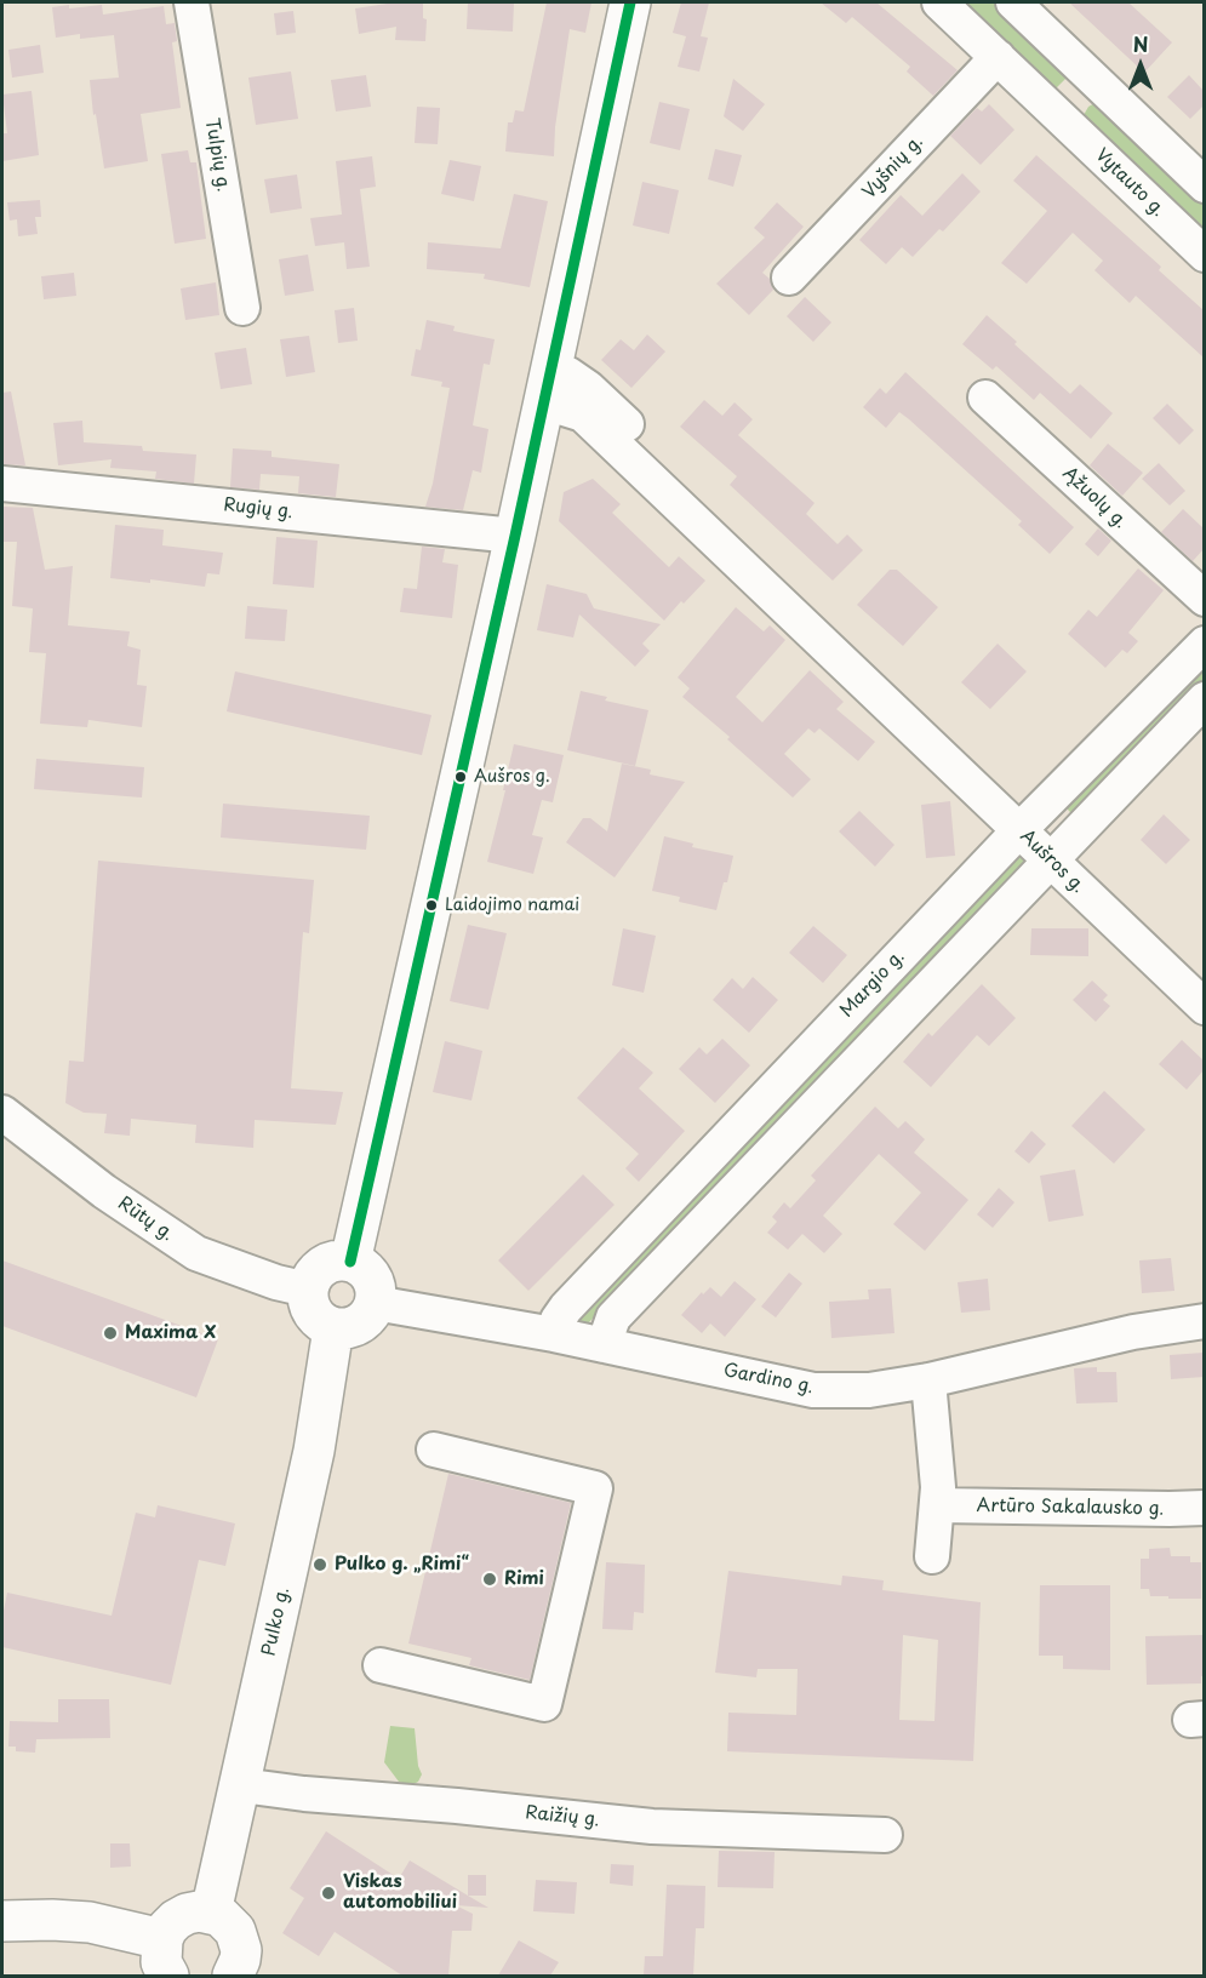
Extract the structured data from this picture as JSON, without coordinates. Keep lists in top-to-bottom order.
{
  "streets": {
    "main road": ["Pulko g."],
    "street": [
      "Tulpių g.",
      "Vyšnių g.",
      "Vytauto g.",
      "Ąžuolų g.",
      "Rugių g.",
      "Aušros g.",
      "Margio g.",
      "Rūtų g.",
      "Gardino g.",
      "Artūro Sakalausko g.",
      "Raižių g."
    ]
  },
  "crossings": [
    ["Vyšnių g.", "Vytauto g."],
    ["Aušros g.", "Margio g."],
    ["Margio g.", "Gardino g."],
    ["Rūtų g.", "Gardino g."],
    ["Rūtų g.", "Pulko g."],
    ["Gardino g.", "Pulko g."],
    ["Pulko g.", "Raižių g."]
  ],
  "places": [
    "Aušros g.",
    "Laidojimo namai",
    "Maxima X",
    "Pulko g. „Rimi“",
    "Rimi",
    "Viskas automobiliui"
  ],
  "north": "top"
}
